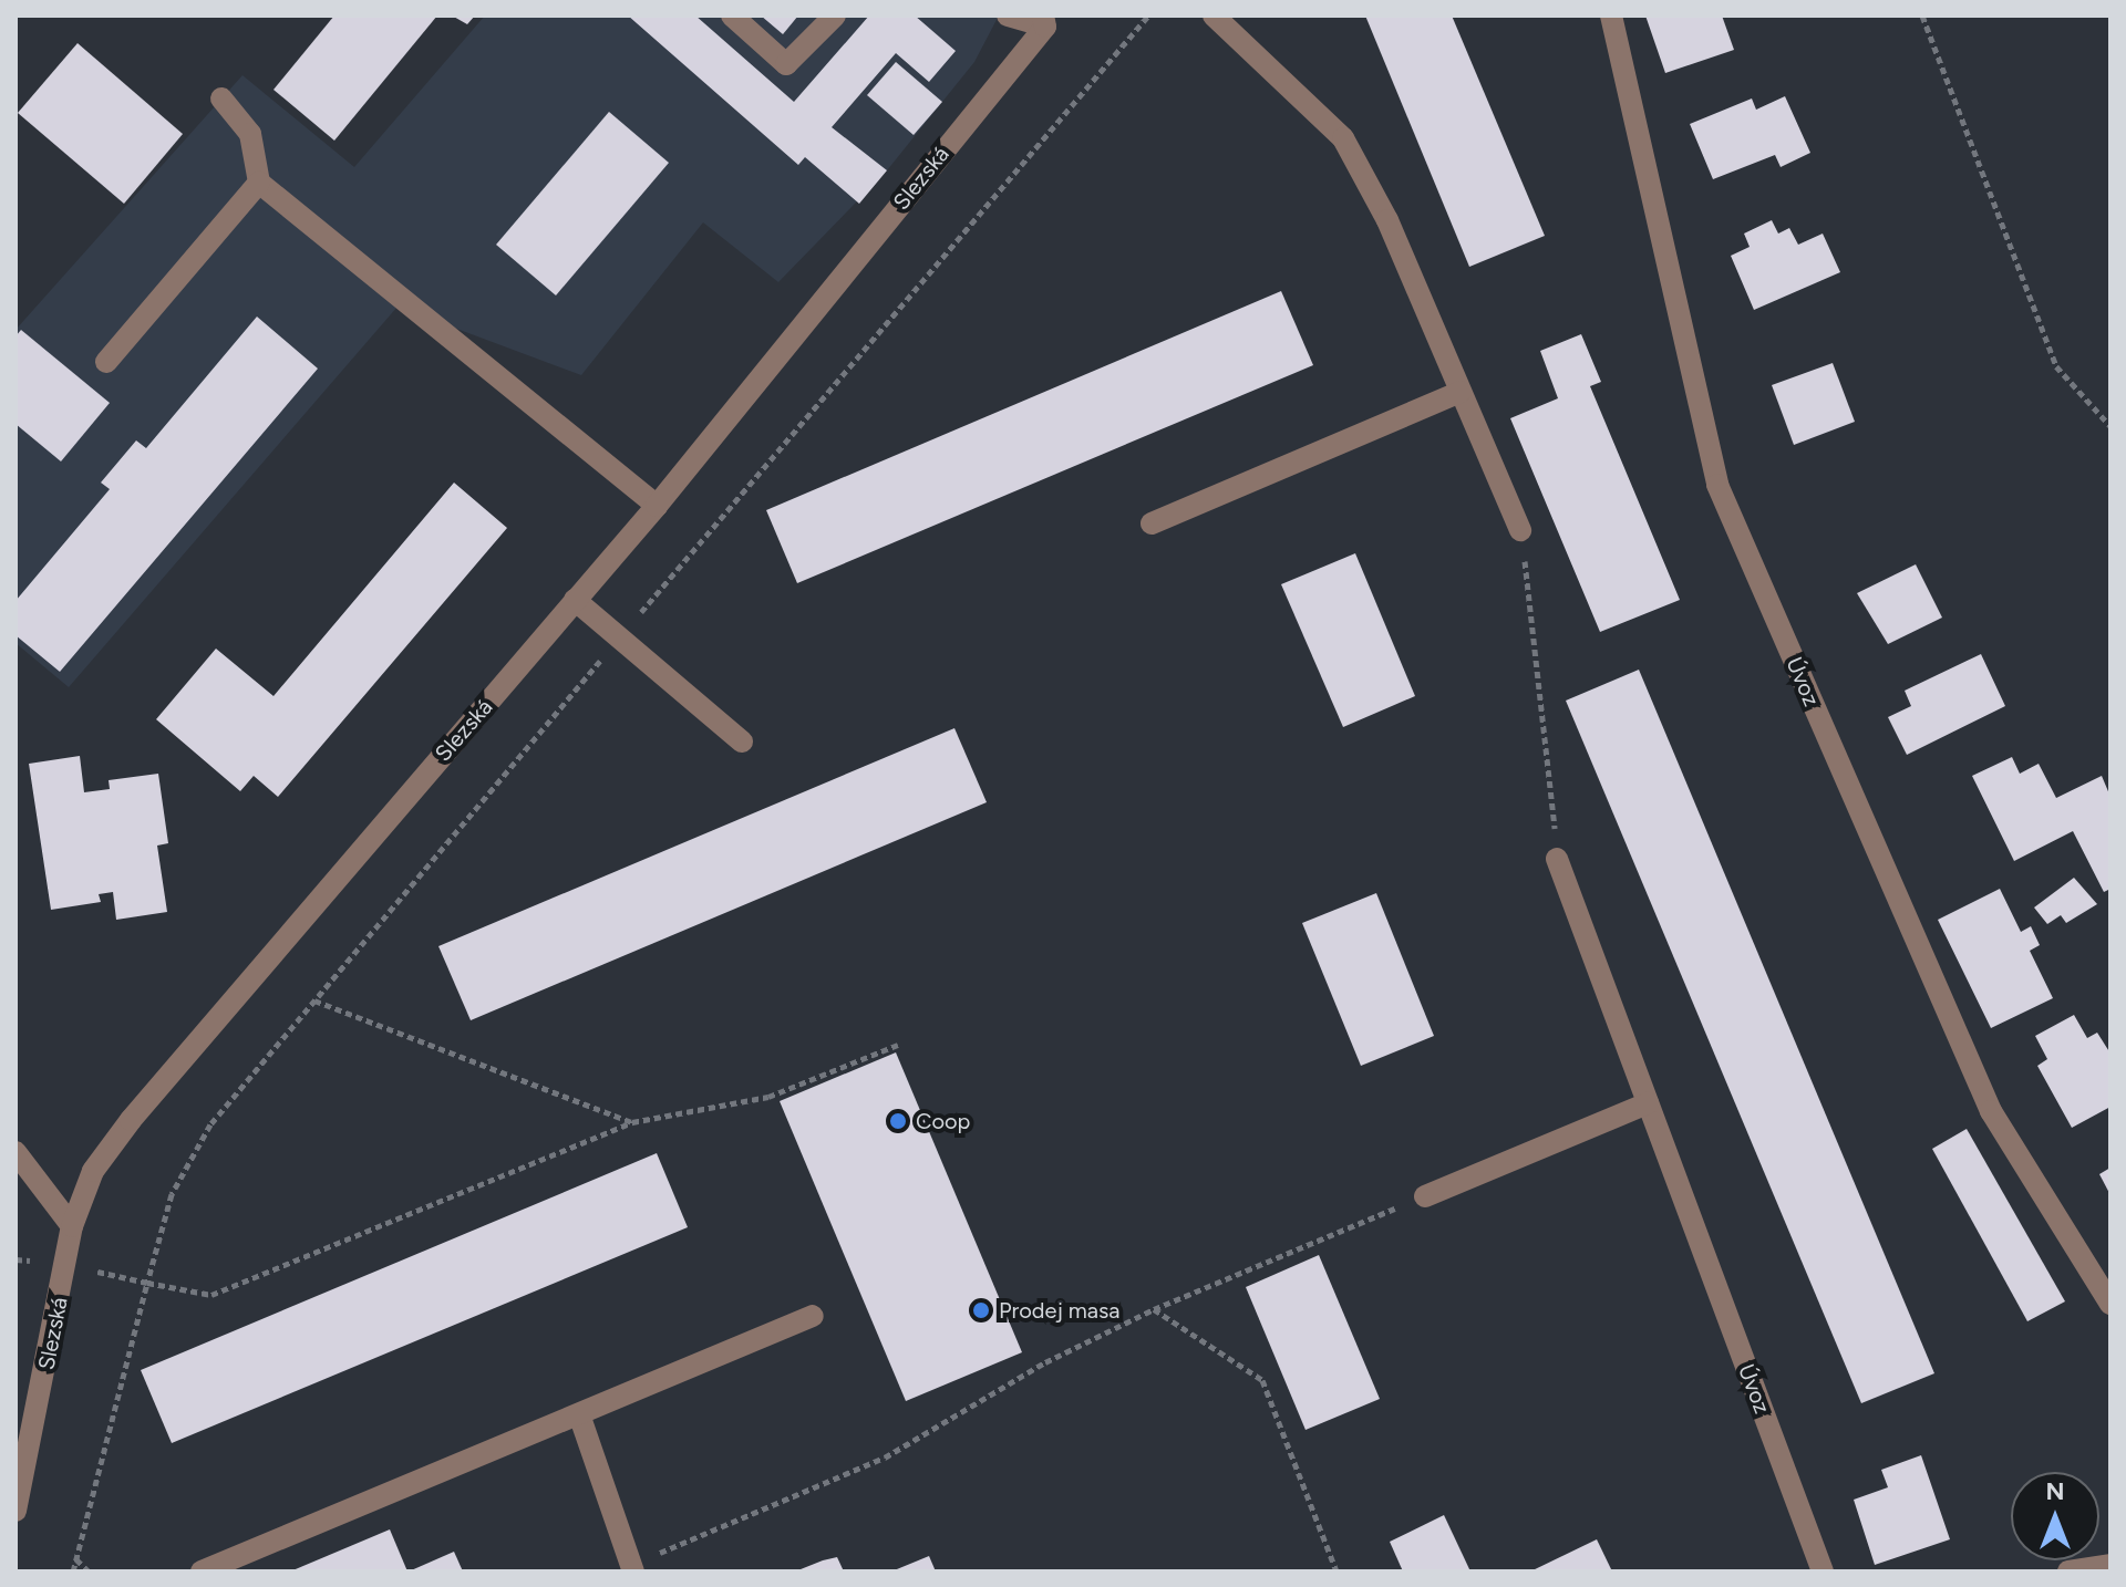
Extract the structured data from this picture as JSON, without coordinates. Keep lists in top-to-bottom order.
{
  "streets": {
    "street": ["Slezská", "Úvoz"]
  },
  "places": ["Coop", "Prodej masa"],
  "north": "top"
}
